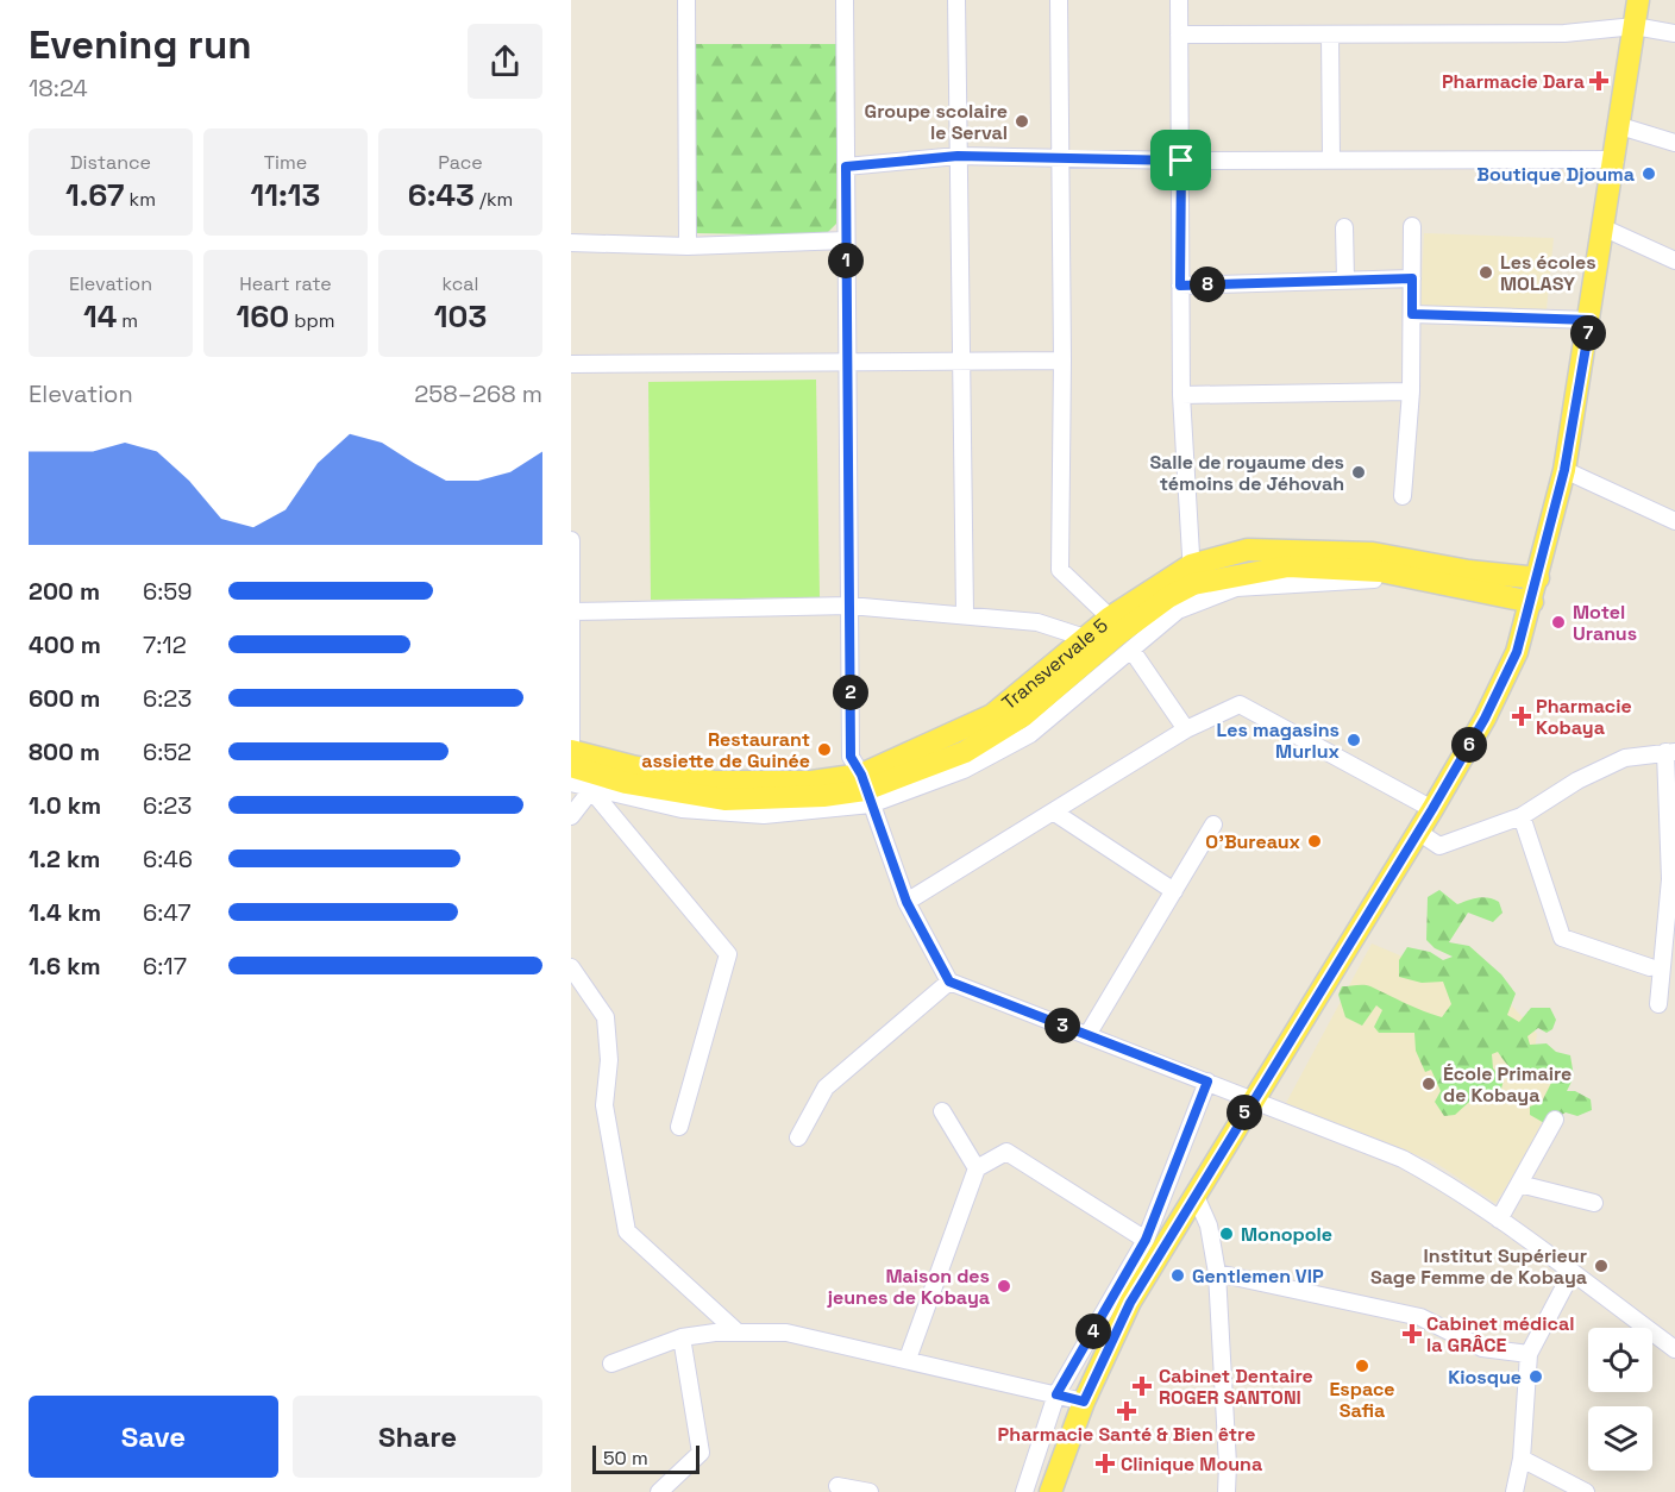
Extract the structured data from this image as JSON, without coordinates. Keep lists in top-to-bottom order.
{
  "streets": {
    "main road": ["Transvervale 5"]
  },
  "places": {
    "health": [
      "Pharmacie Dara",
      "Pharmacie Kobaya",
      "Cabinet médical la GRÂCE",
      "Cabinet Dentaire ROGER SANTONI",
      "Pharmacie Santé & Bien être",
      "Clinique Mouna"
    ],
    "other": [
      "Groupe scolaire le Serval",
      "Boutique Djouma",
      "Les écoles MOLASY",
      "Salle de royaume des témoins de Jéhovah",
      "Motel Uranus",
      "Les magasins Murlux",
      "Restaurant assiette de Guinée",
      "O'Bureaux",
      "École Primaire de Kobaya",
      "Monopole",
      "Institut Supérieur Sage Femme de Kobaya",
      "Gentlemen VIP",
      "Maison des jeunes de Kobaya",
      "Espace Safia",
      "Kiosque"
    ]
  },
  "scale_bar": "50 m",
  "page": {
    "heading": ["Evening run", "18:24"],
    "stats": [
      ["Distance", "1.67 km"],
      ["Time", "11:13"],
      ["Pace", "6:43 /km"],
      ["Elevation", "14 m"],
      ["Heart rate", "160 bpm"],
      ["kcal", "103"]
    ],
    "pins": [
      "1",
      "8",
      "7",
      "2",
      "6",
      "3",
      "5",
      "4"
    ],
    "chart": ["Elevation", "258–268 m"],
    "list": [
      {
        "name": "200 m",
        "note": "6:59"
      },
      {
        "name": "400 m",
        "note": "7:12"
      },
      {
        "name": "600 m",
        "note": "6:23"
      },
      {
        "name": "800 m",
        "note": "6:52"
      },
      {
        "name": "1.0 km",
        "note": "6:23"
      },
      {
        "name": "1.2 km",
        "note": "6:46"
      },
      {
        "name": "1.4 km",
        "note": "6:47"
      },
      {
        "name": "1.6 km",
        "note": "6:17"
      }
    ],
    "buttons": ["Save", "Share"],
    "scale": "50 m"
  }
}
